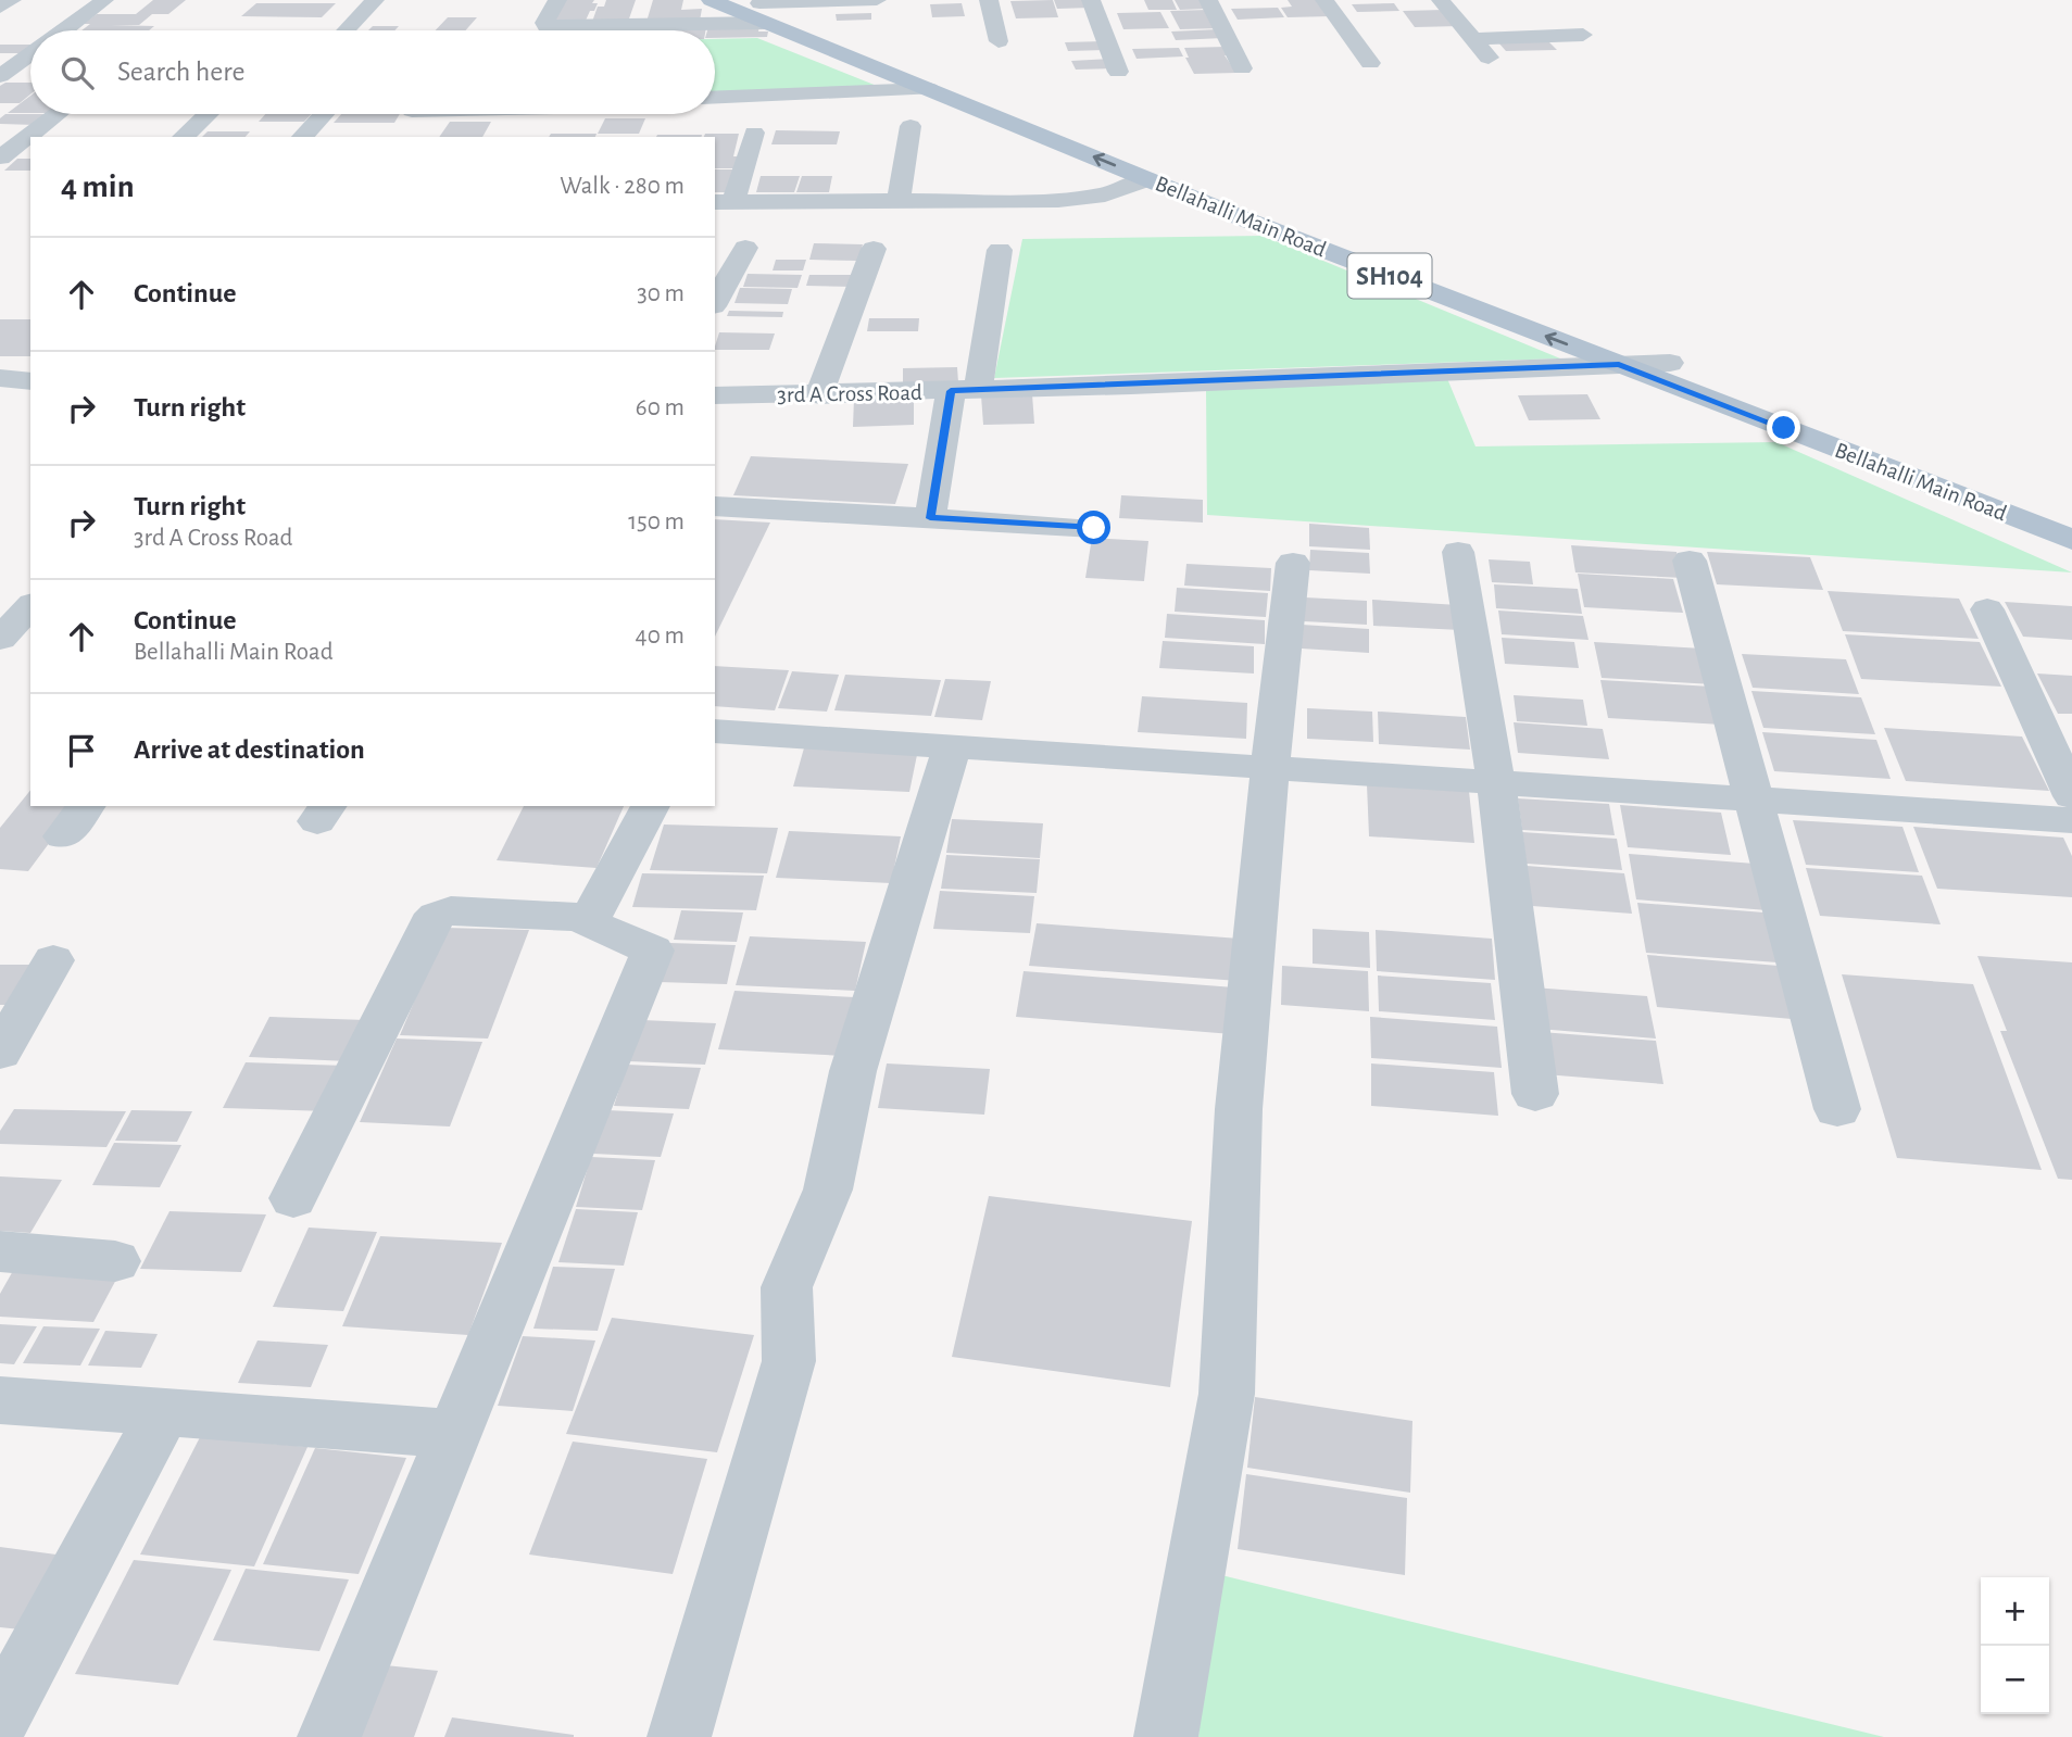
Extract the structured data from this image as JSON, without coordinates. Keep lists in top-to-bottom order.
{
  "streets": {
    "main road": ["Bellahalli Main Road", "SH104"],
    "street": ["3rd A Cross Road"]
  },
  "crossings": [
    ["Bellahalli Main Road", "3rd A Cross Road"]
  ],
  "page": {
    "search": "Search here",
    "heading": ["4 min", "Walk · 280 m"],
    "list": [
      ["Continue", "30 m"],
      ["Turn right", "60 m"],
      ["Turn right", "3rd A Cross Road", "150 m"],
      ["Continue", "Bellahalli Main Road", "40 m"],
      "Arrive at destination"
    ],
    "map_buttons": ["+", "−"]
  }
}
